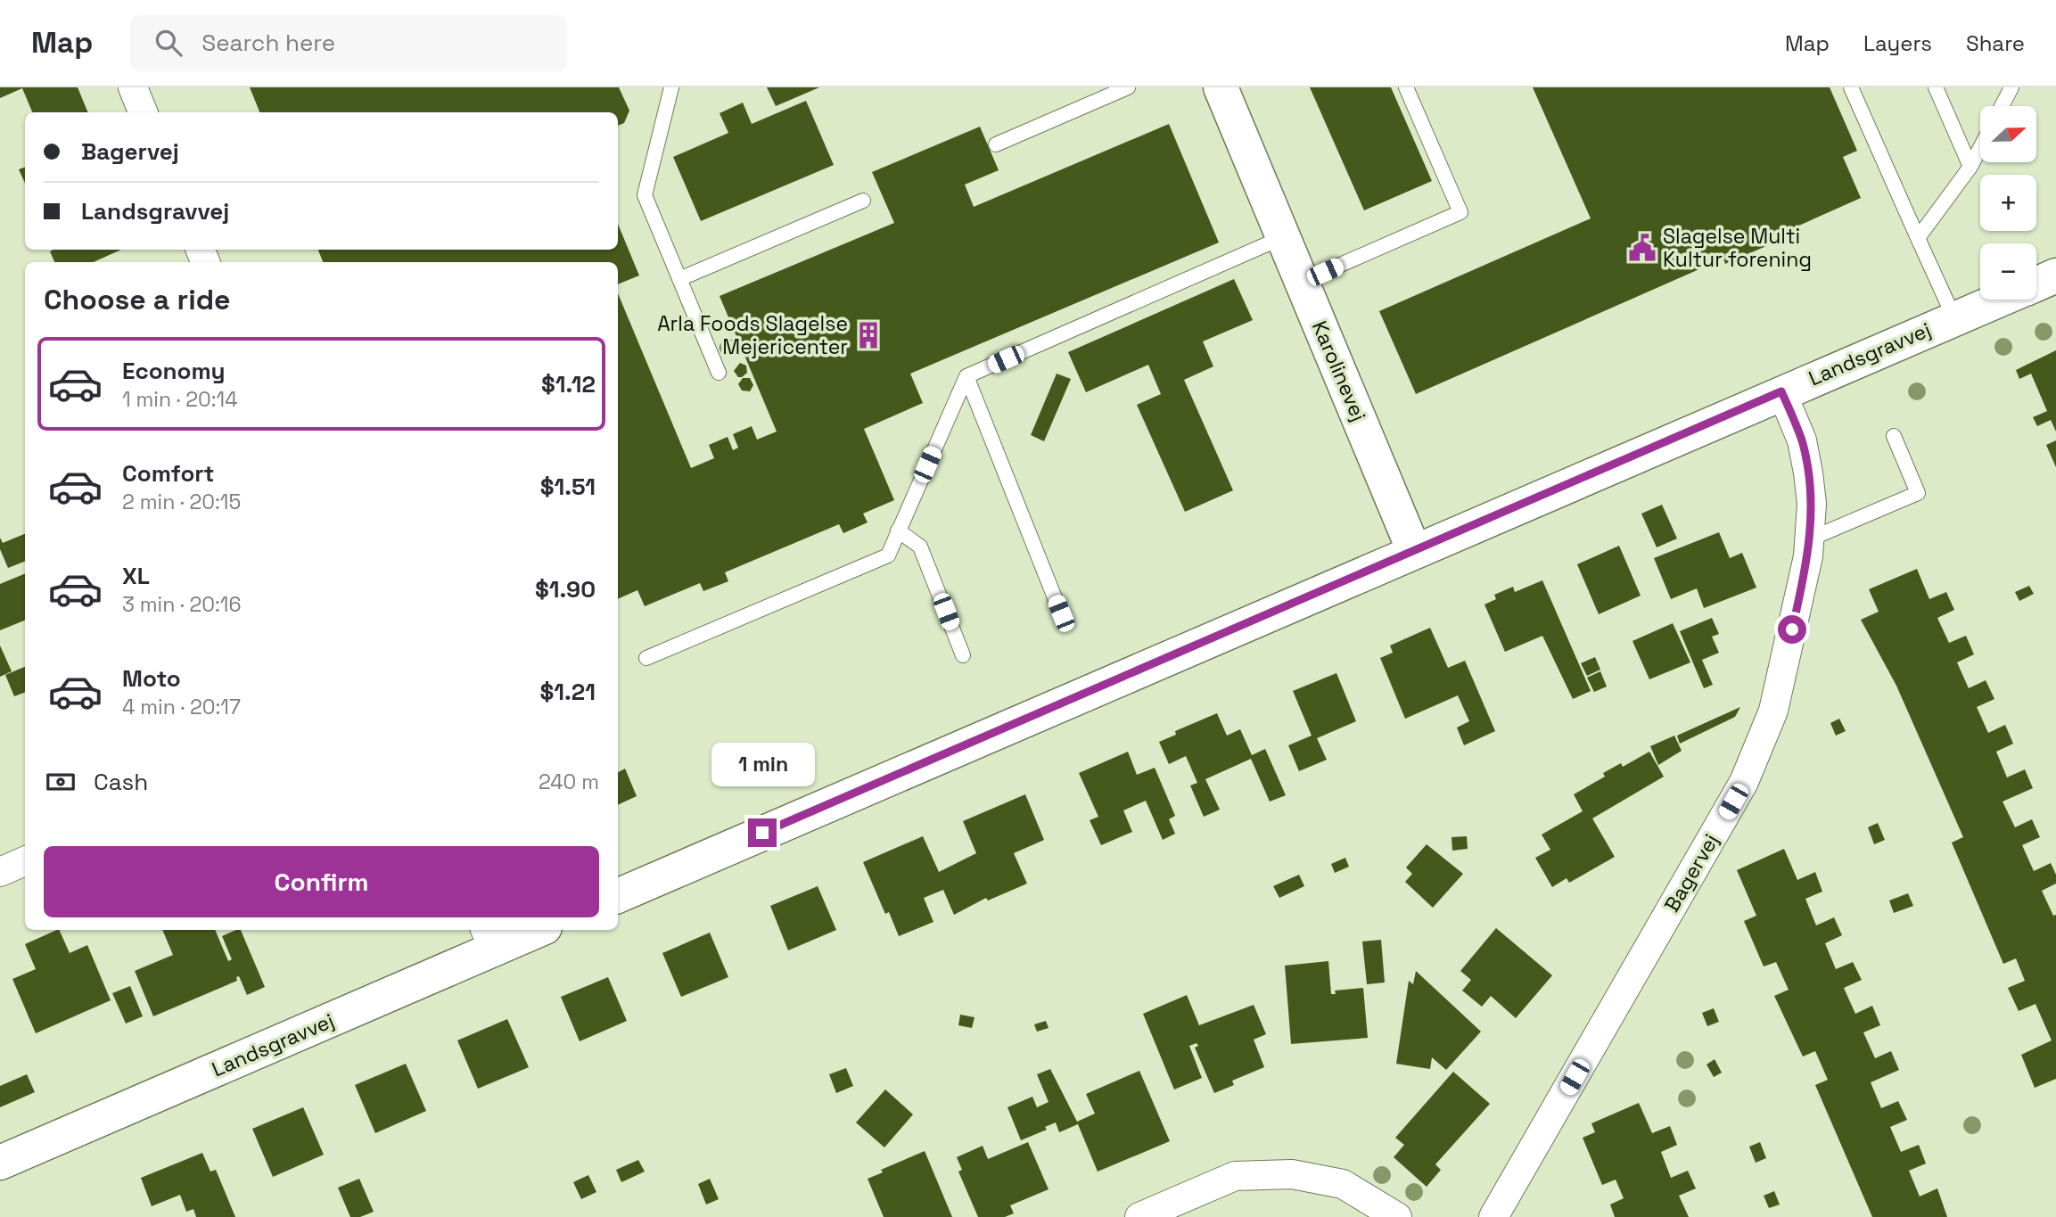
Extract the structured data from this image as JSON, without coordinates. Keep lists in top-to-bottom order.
{
  "streets": {
    "street": ["Landsgravvej", "Karolinevej", "Bagervej"]
  },
  "crossings": [
    ["Landsgravvej", "Karolinevej"],
    ["Landsgravvej", "Bagervej"]
  ],
  "places": {
    "public building": ["Slagelse Multi Kultur forening"],
    "building": ["Arla Foods Slagelse Mejericenter"]
  },
  "north": "right",
  "page": {
    "header": "Map",
    "search": "Search here",
    "nav": ["Map", "Layers", "Share"],
    "map_buttons": ["+", "−"],
    "banner": ["Bagervej", "Landsgravvej"],
    "heading": "Choose a ride",
    "list": [
      {
        "name": "Economy",
        "note": "1 min · 20:14",
        "value": "$1.12"
      },
      {
        "name": "Comfort",
        "note": "2 min · 20:15",
        "value": "$1.51"
      },
      {
        "name": "XL",
        "note": "3 min · 20:16",
        "value": "$1.90"
      },
      {
        "name": "Moto",
        "note": "4 min · 20:17",
        "value": "$1.21"
      }
    ],
    "bubble": "1 min",
    "pay": ["Cash", "240 m"],
    "buttons": "Confirm"
  }
}
